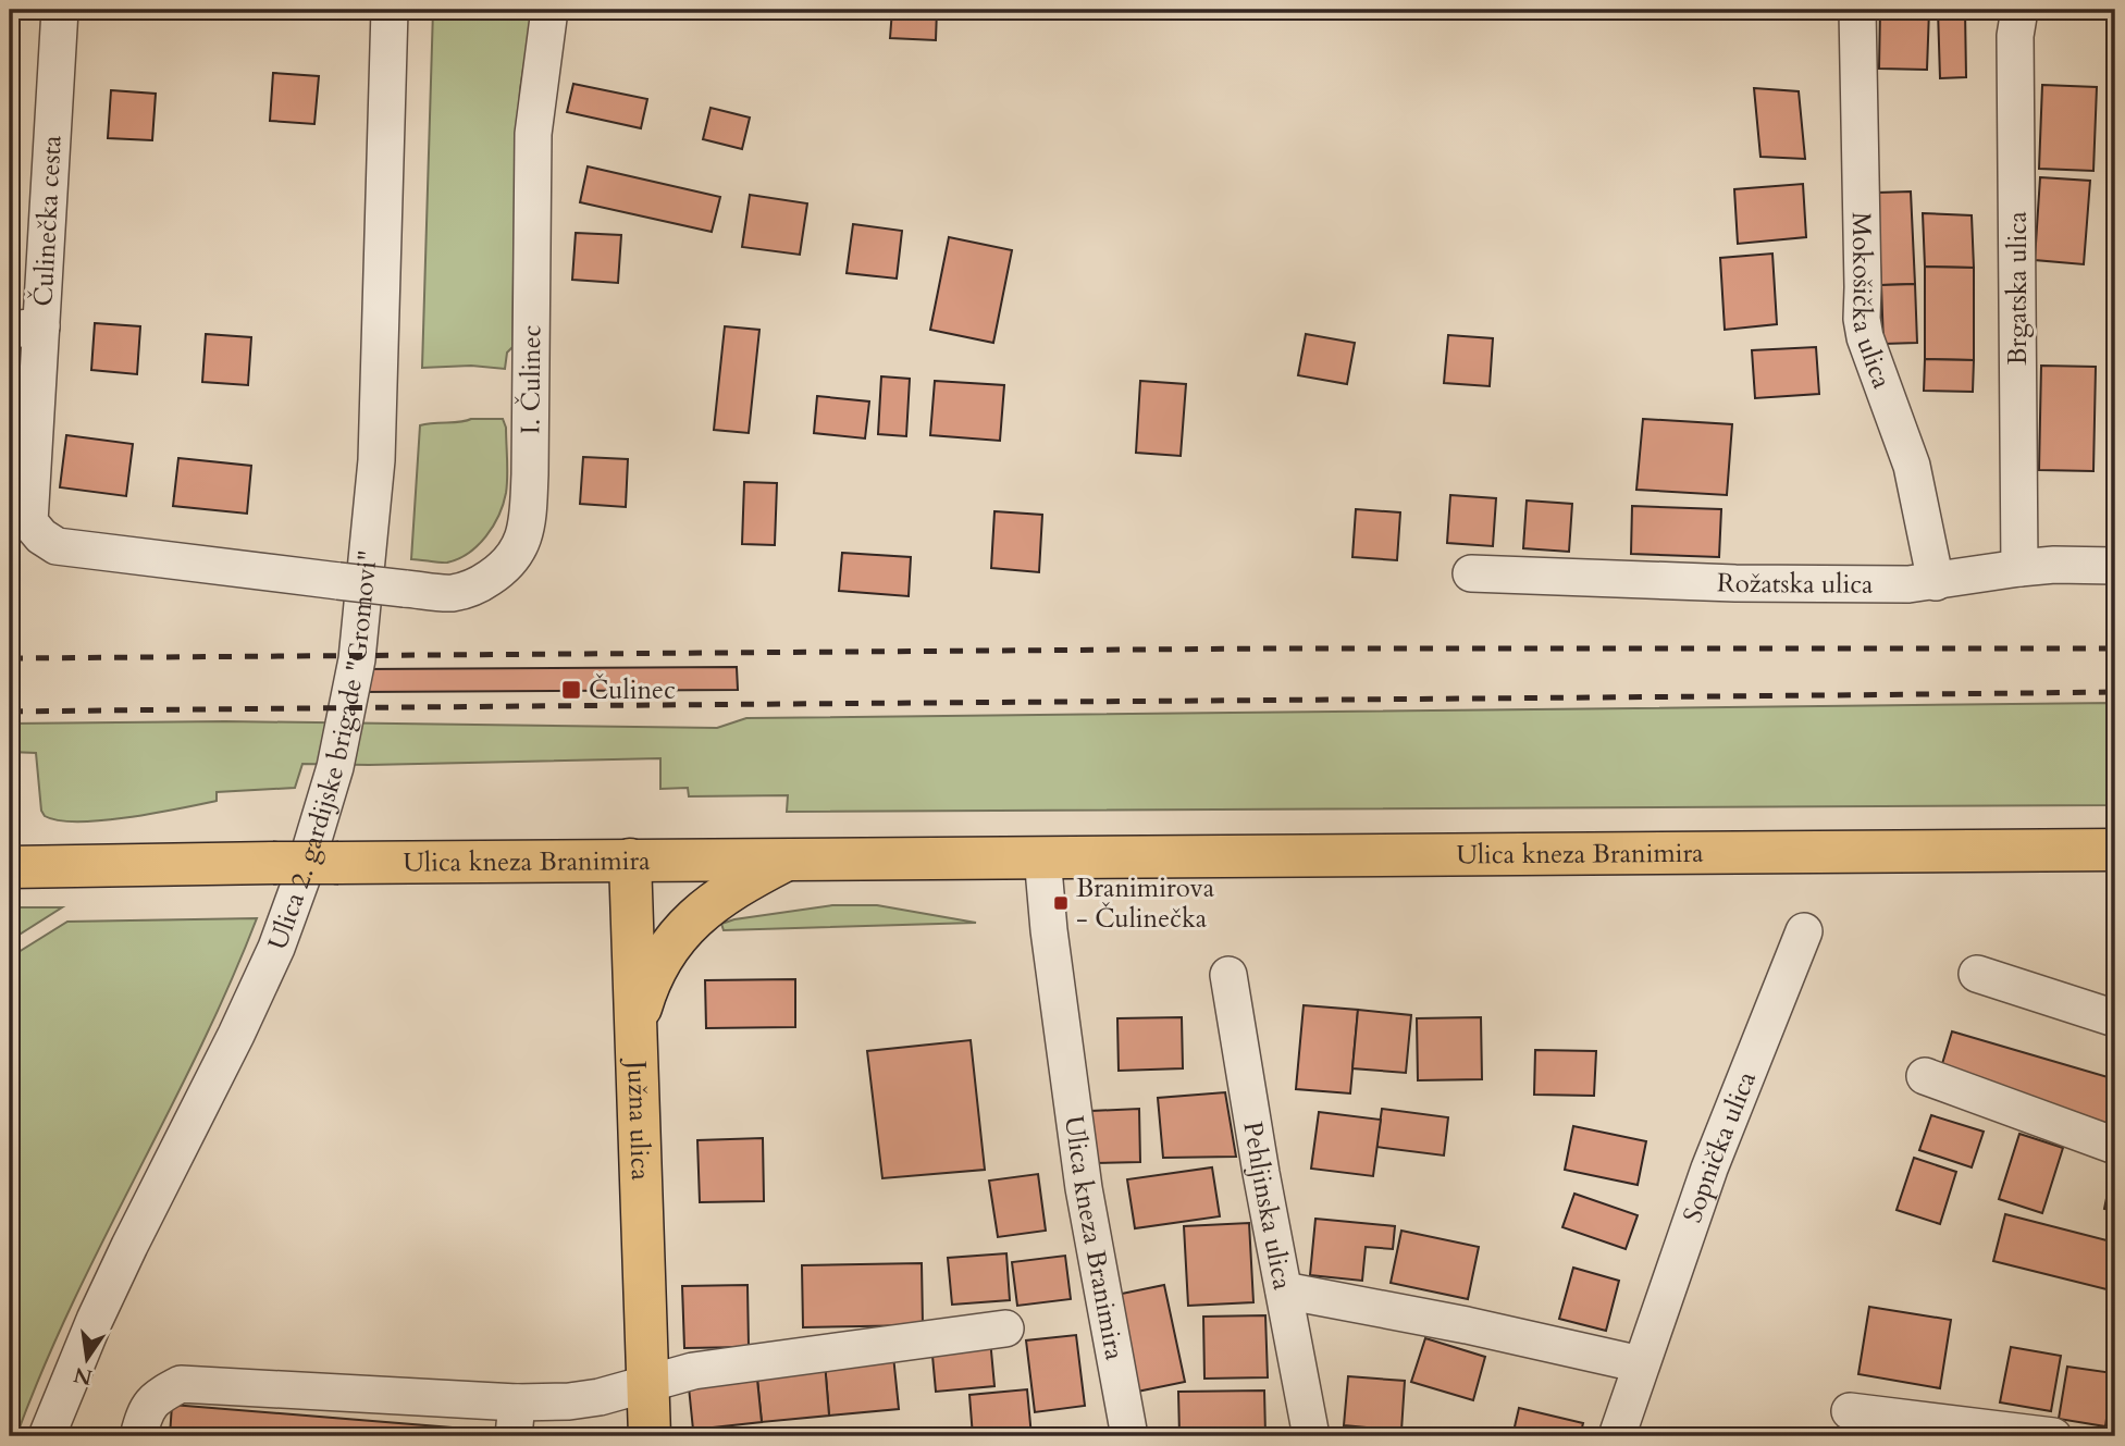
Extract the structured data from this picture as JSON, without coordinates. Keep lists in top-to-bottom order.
{
  "streets": {
    "main road": ["Ulica kneza Branimira", "Južna ulica"],
    "street": [
      "Čulinečka cesta",
      "Brgatska ulica",
      "Mokošička ulica",
      "I. Čulinec",
      "Rožatska ulica",
      "Ulica 2. gardijske brigade \"Gromovi\"",
      "Sopnička ulica",
      "Pehljinska ulica"
    ]
  },
  "crossings": [
    ["Čulinečka cesta", "I. Čulinec"],
    ["Brgatska ulica", "Rožatska ulica"],
    ["Mokošička ulica", "Rožatska ulica"],
    ["Ulica kneza Branimira", "Južna ulica"]
  ],
  "places": {
    "transit": ["Čulinec", "Branimirova - Čulinečka"]
  },
  "north": "bottom"
}
